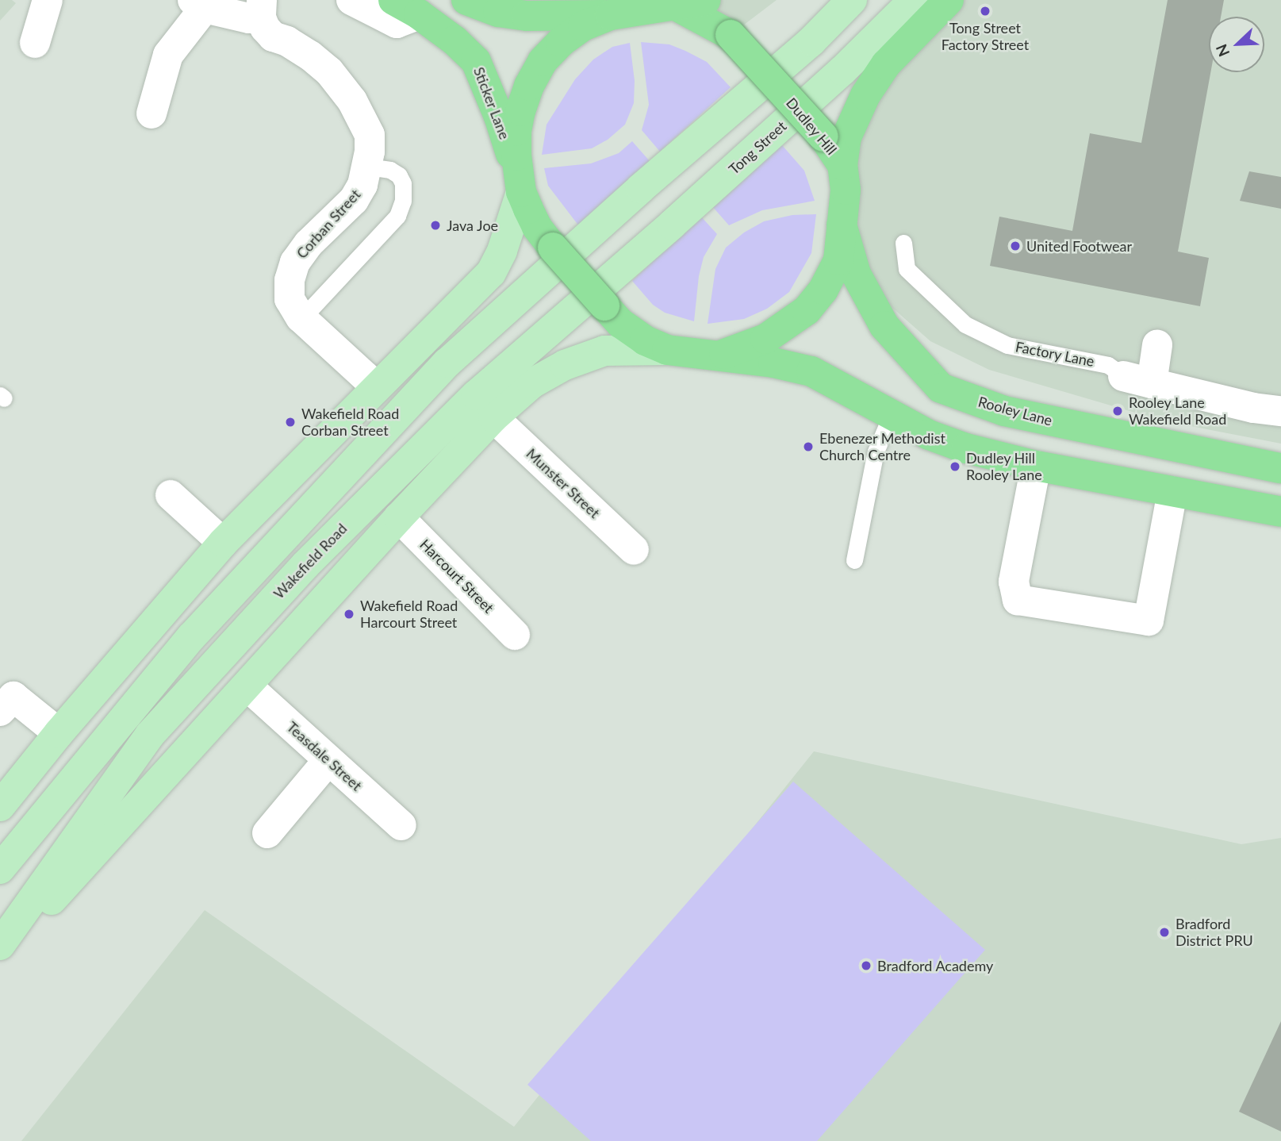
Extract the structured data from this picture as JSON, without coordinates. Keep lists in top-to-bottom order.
{
  "streets": {
    "highway": ["Sticker Lane", "Dudley Hill", "Rooley Lane"],
    "main road": ["Tong Street", "Wakefield Road"],
    "street": [
      "Corban Street",
      "Factory Lane",
      "Munster Street",
      "Harcourt Street",
      "Teasdale Street"
    ]
  },
  "crossings": [
    ["Sticker Lane", "Dudley Hill"],
    ["Dudley Hill", "Rooley Lane"],
    ["Tong Street", "Wakefield Road"]
  ],
  "places": [
    "Tong Street Factory Street",
    "Java Joe",
    "United Footwear",
    "Rooley Lane Wakefield Road",
    "Wakefield Road Corban Street",
    "Ebenezer Methodist Church Centre",
    "Dudley Hill Rooley Lane",
    "Wakefield Road Harcourt Street",
    "Bradford District PRU",
    "Bradford Academy"
  ],
  "north": "bottom left"
}
